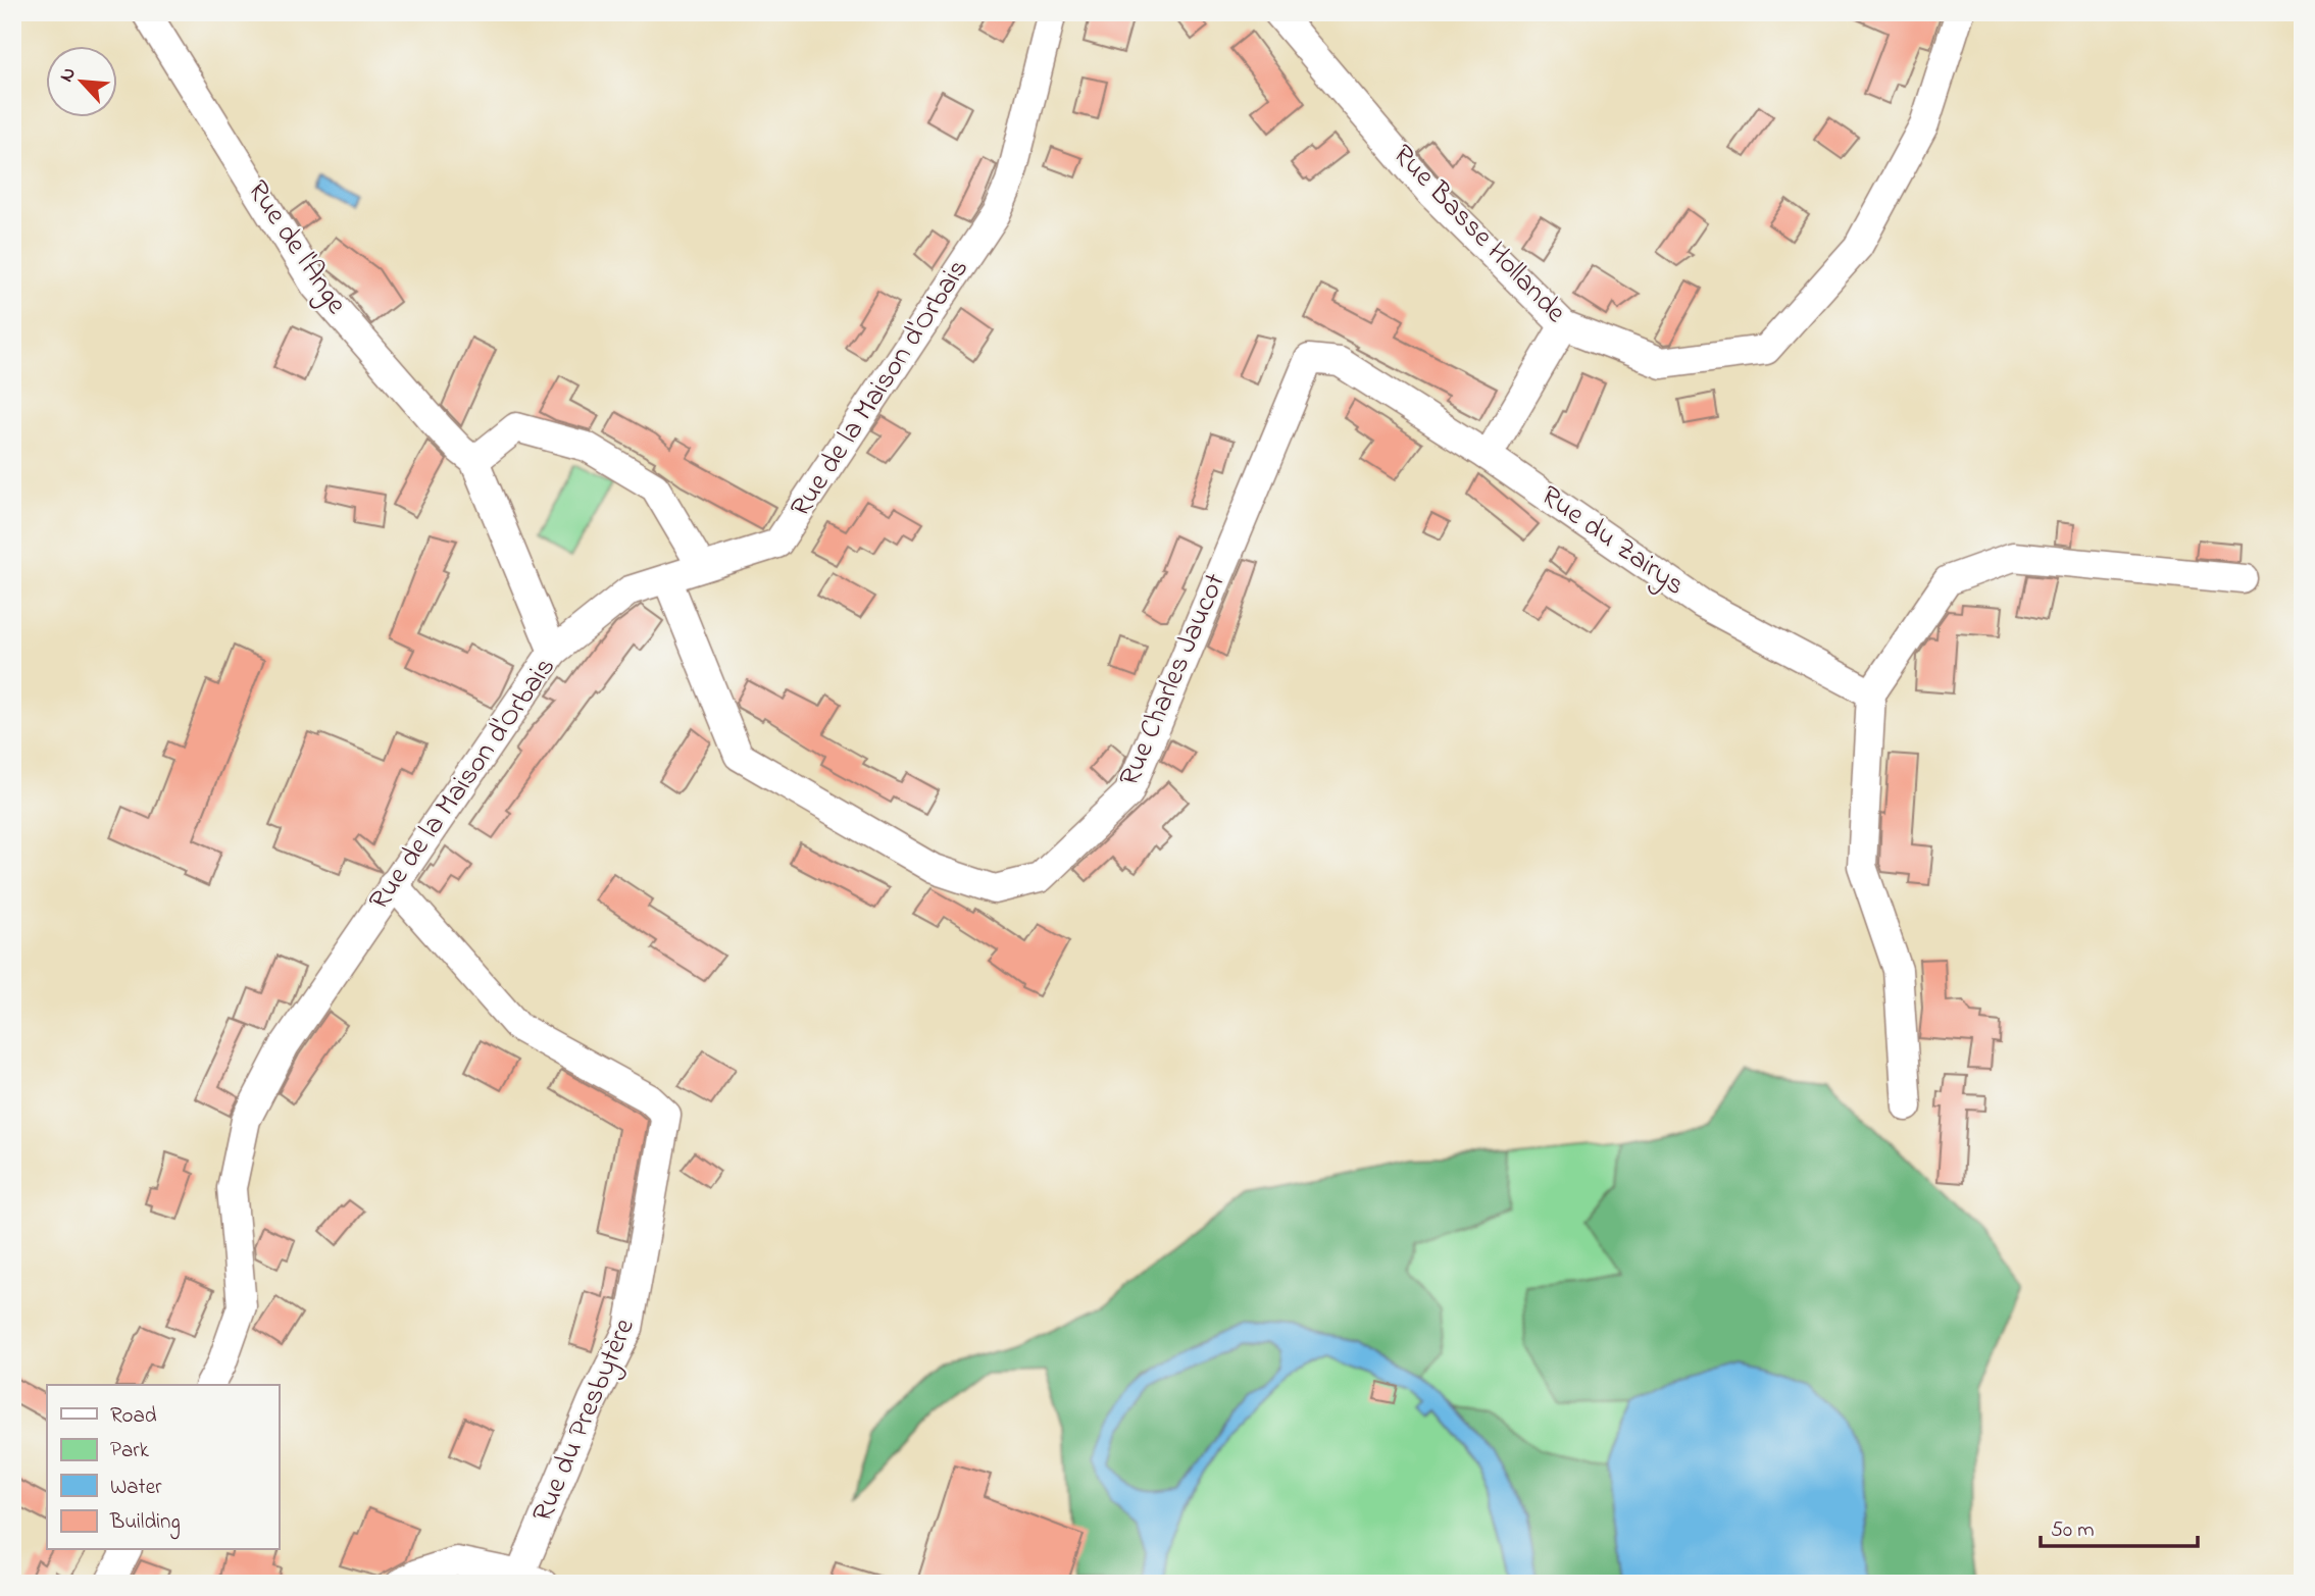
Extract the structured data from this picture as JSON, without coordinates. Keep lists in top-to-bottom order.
{
  "streets": {
    "street": [
      "Rue Basse Hollande",
      "Rue de l'Ange",
      "Rue de la Maison d'Orbais",
      "Rue du Zairys",
      "Rue Charles Jaucot",
      "Rue du Presbytère"
    ]
  },
  "crossings": [
    ["Rue de la Maison d'Orbais", "Rue Charles Jaucot"],
    ["Rue de la Maison d'Orbais", "Rue du Presbytère"],
    ["Rue du Zairys", "Rue Charles Jaucot"]
  ],
  "legend": [
    "Road",
    "Park",
    "Water",
    "Building"
  ],
  "scale_bar": "50 m",
  "north": "top left"
}
